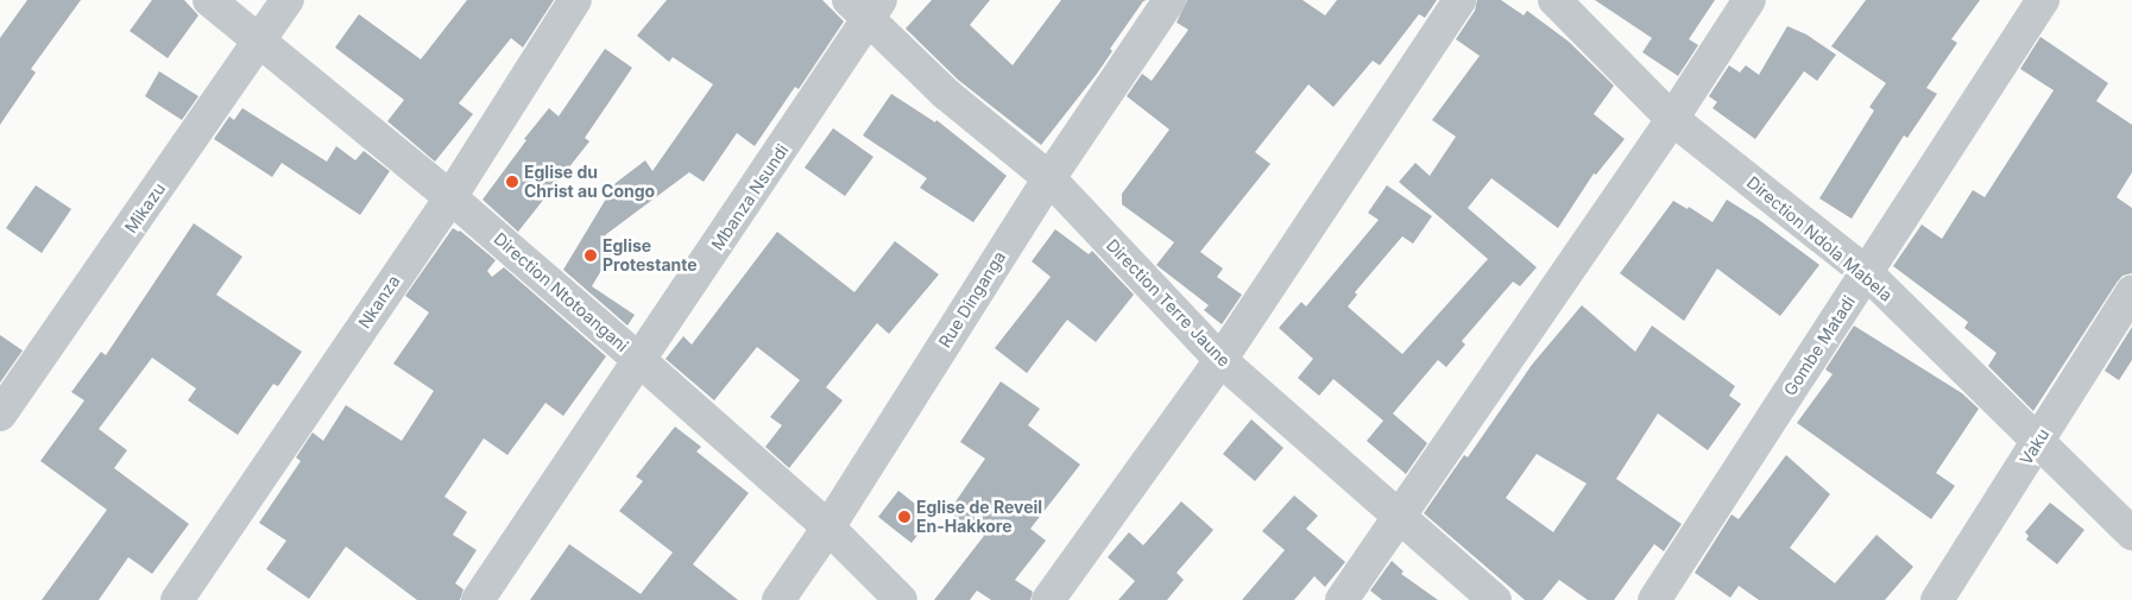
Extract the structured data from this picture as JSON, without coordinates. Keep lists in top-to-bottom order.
{
  "streets": {
    "street": [
      "Mbanza Nsundi",
      "Mikazu",
      "Direction Ndola Mabela",
      "Direction Ntotoangani",
      "Rue Dinganga",
      "Nkanza",
      "Direction Terre Jaune",
      "Gombe Matadi",
      "Vaku"
    ]
  },
  "crossings": [
    ["Mbanza Nsundi", "Direction Ntotoangani"],
    ["Mbanza Nsundi", "Direction Terre Jaune"],
    ["Mikazu", "Direction Ntotoangani"],
    ["Direction Ndola Mabela", "Gombe Matadi"],
    ["Direction Ndola Mabela", "Vaku"],
    ["Direction Ntotoangani", "Rue Dinganga"],
    ["Direction Ntotoangani", "Nkanza"],
    ["Rue Dinganga", "Direction Terre Jaune"]
  ],
  "places": ["Eglise du Christ au Congo", "Eglise Protestante", "Eglise de Reveil En-Hakkore"]
}
